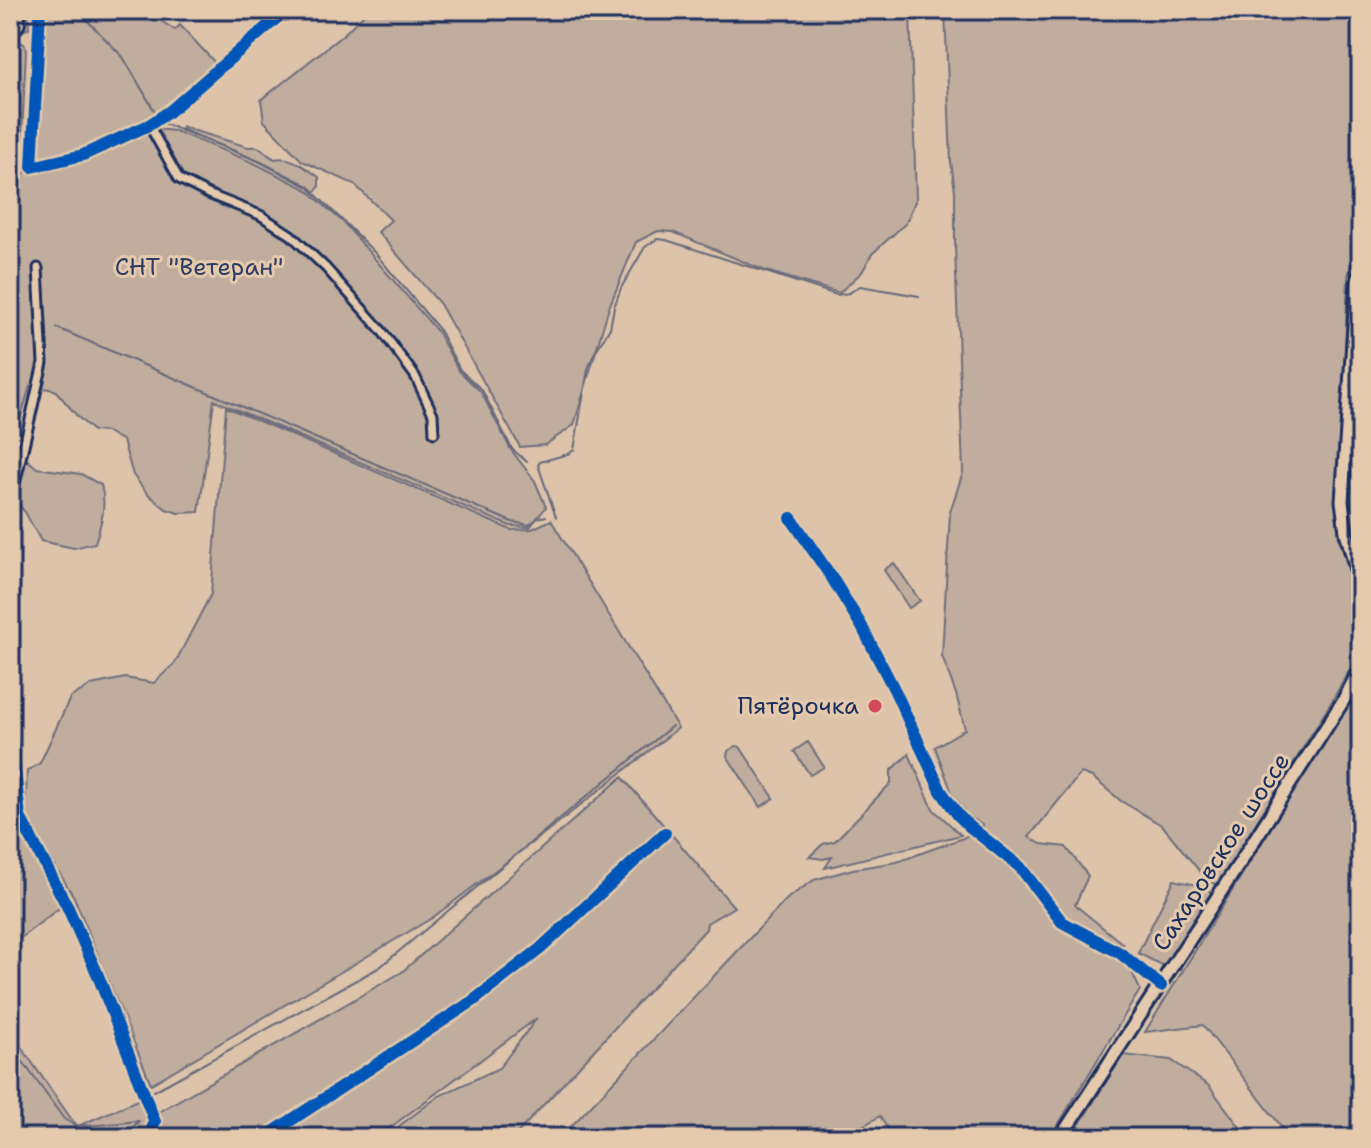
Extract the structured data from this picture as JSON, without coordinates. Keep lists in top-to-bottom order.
{
  "streets": {
    "main road": ["Сахаровское шоссе"]
  },
  "parks": ["СНТ \"Ветеран\""],
  "places": ["Пятёрочка"]
}
